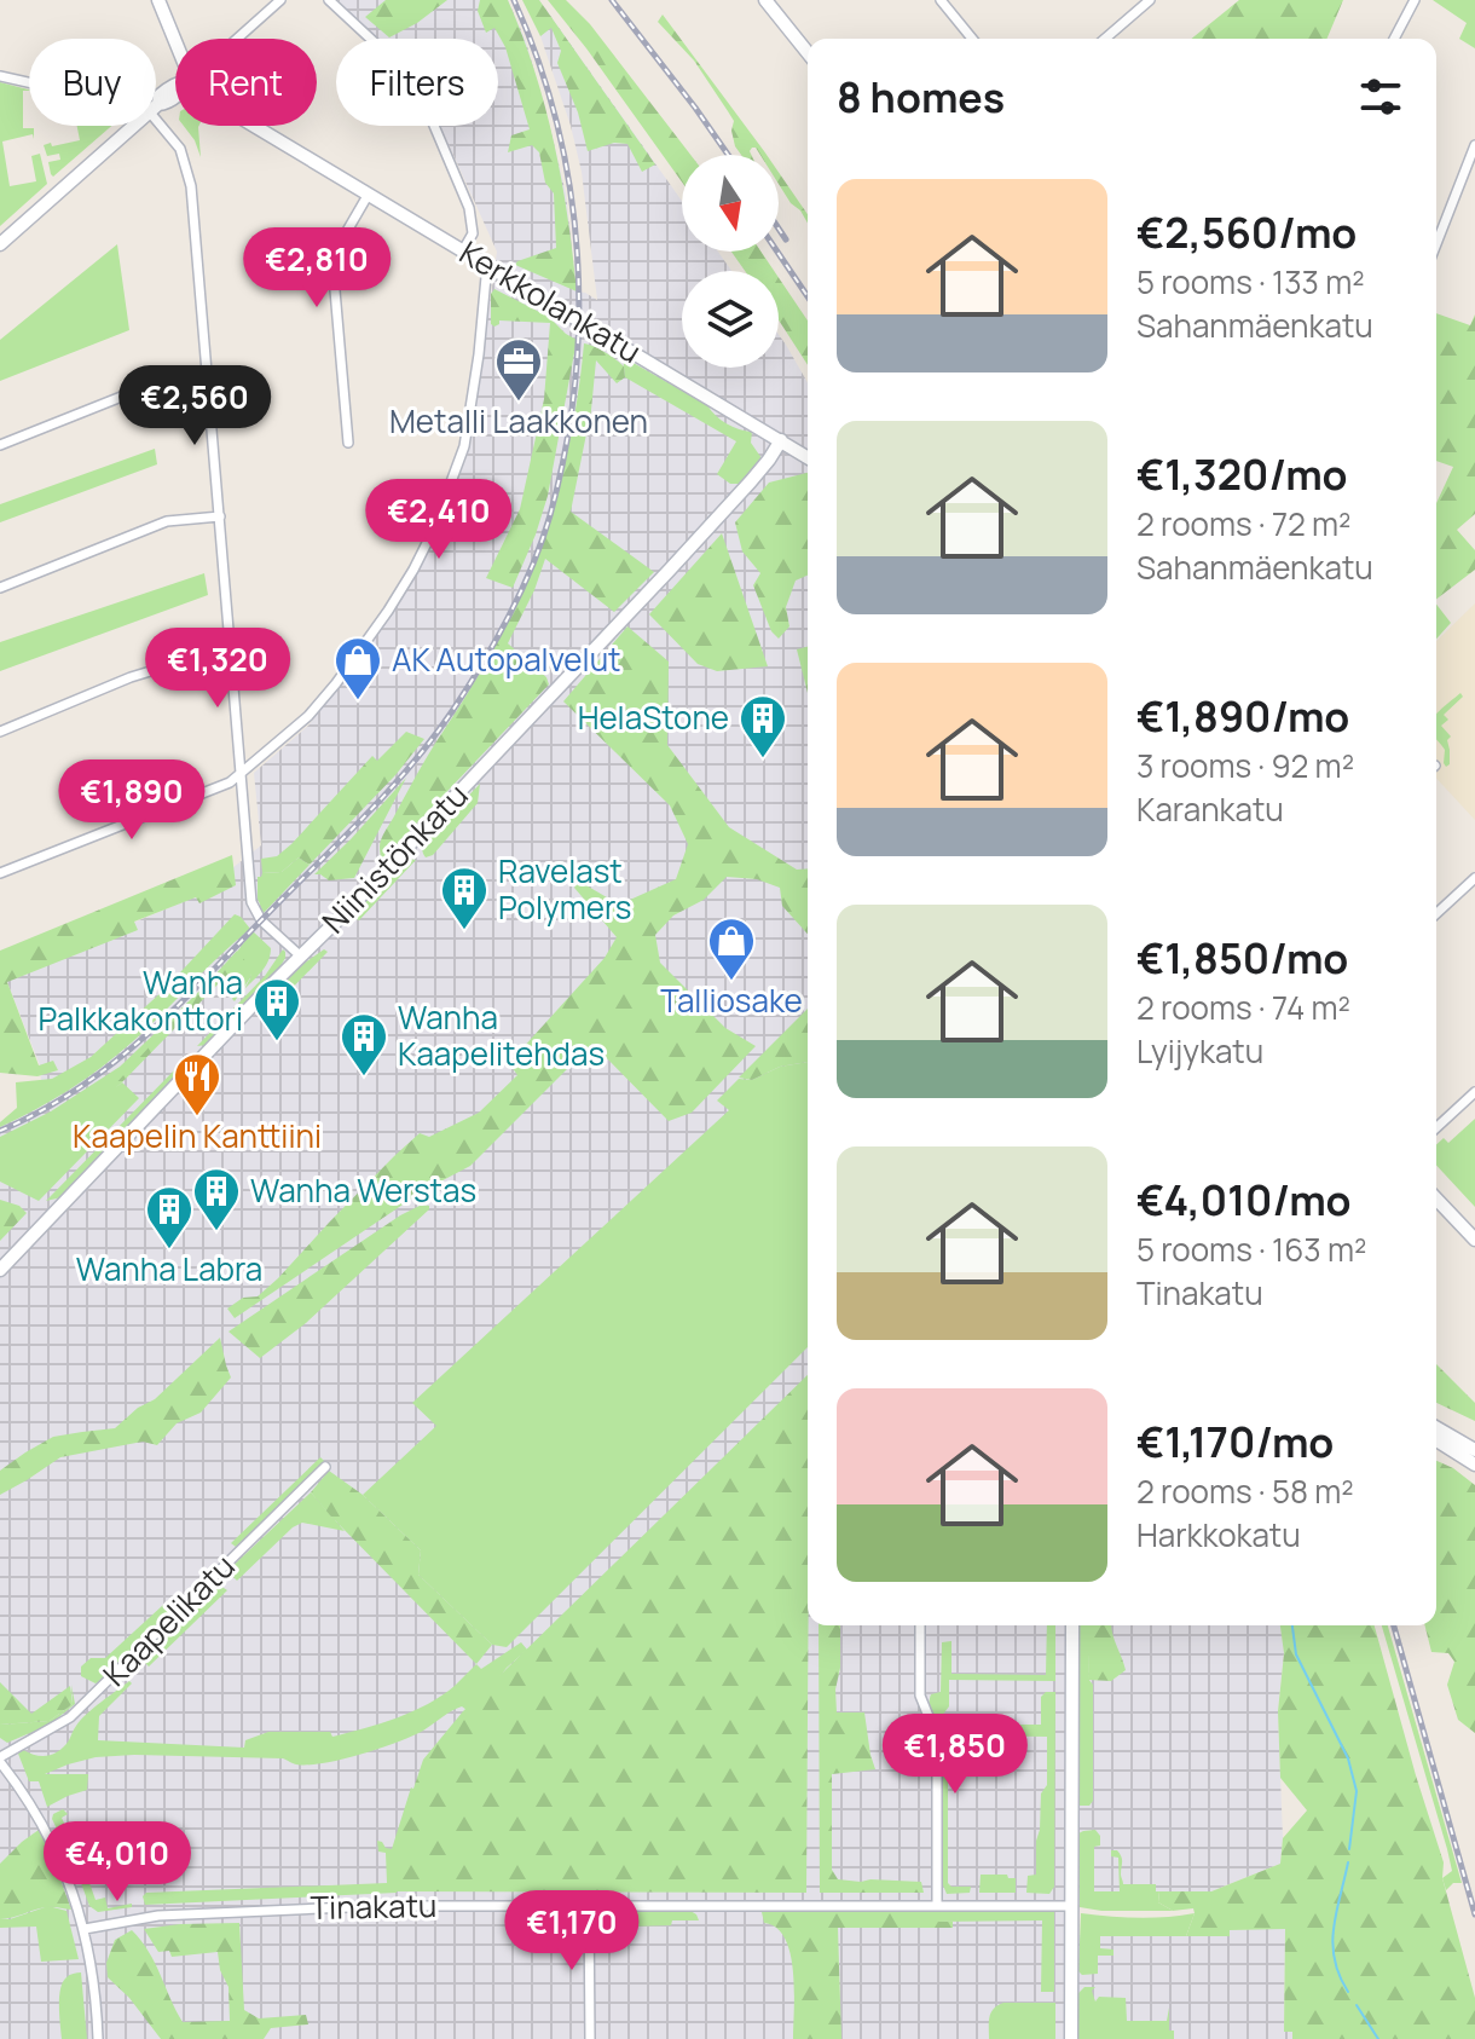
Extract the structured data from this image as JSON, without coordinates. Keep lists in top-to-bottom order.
{
  "streets": {
    "street": [
      "Kerkkolankatu",
      "Niinistönkatu",
      "Kaapelikatu",
      "Tinakatu"
    ]
  },
  "crossings": [
    ["Kerkkolankatu", "Niinistönkatu"]
  ],
  "places": {
    "office": ["Metalli Laakkonen"],
    "shop": ["AK Autopalvelut", "Talliosake"],
    "building": [
      "HelaStone",
      "Ravelast Polymers",
      "Wanha Palkkakonttori",
      "Wanha Kaapelitehdas",
      "Wanha Werstas",
      "Wanha Labra"
    ],
    "restaurant": ["Kaapelin Kanttiini"]
  },
  "north": "bottom",
  "page": {
    "chip": ["Buy", "Rent", "Filters"],
    "heading": "8 homes",
    "list": [
      {
        "name": "€2,560/mo",
        "note": "5 rooms · 133 m² · Sahanmäenkatu"
      },
      {
        "name": "€1,320/mo",
        "note": "2 rooms · 72 m² · Sahanmäenkatu"
      },
      {
        "name": "€1,890/mo",
        "note": "3 rooms · 92 m² · Karankatu"
      },
      {
        "name": "€1,850/mo",
        "note": "2 rooms · 74 m² · Lyijykatu"
      },
      {
        "name": "€4,010/mo",
        "note": "5 rooms · 163 m² · Tinakatu"
      },
      {
        "name": "€1,170/mo",
        "note": "2 rooms · 58 m² · Harkkokatu"
      }
    ],
    "price": [
      "€2,810",
      "€2,560",
      "€2,410",
      "€1,320",
      "€1,890",
      "€1,850",
      "€4,010",
      "€1,170"
    ]
  }
}
